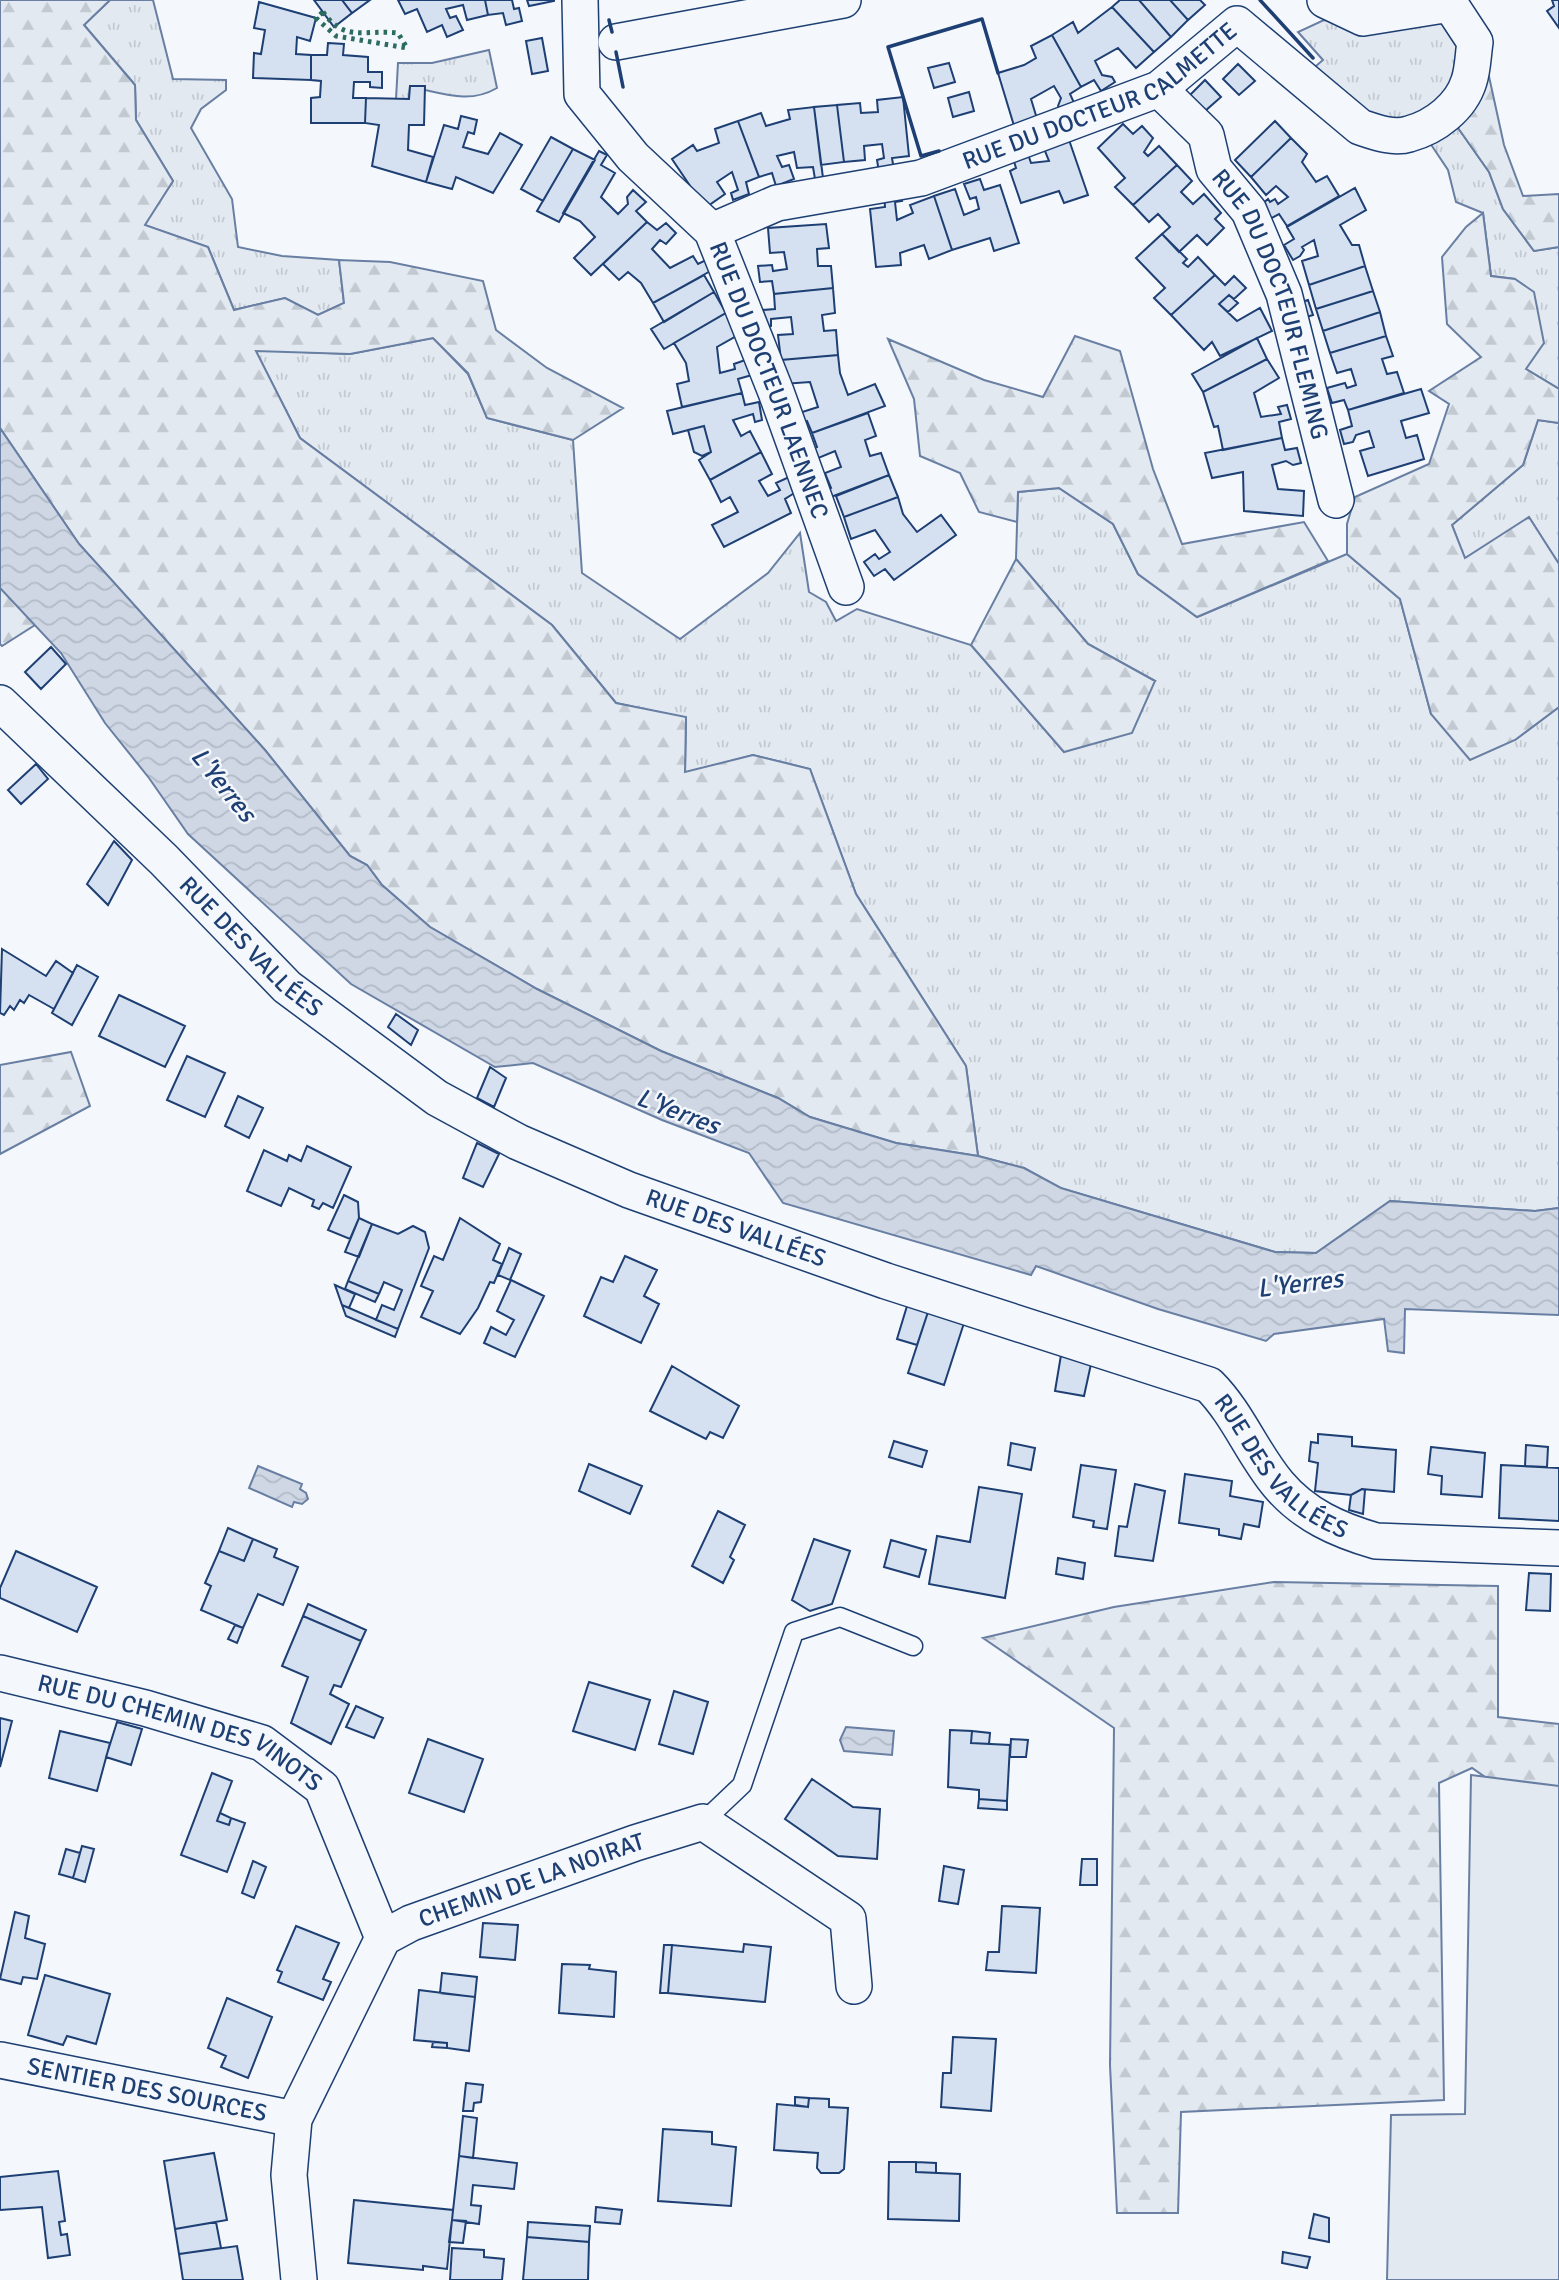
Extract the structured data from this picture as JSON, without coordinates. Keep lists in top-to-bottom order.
{
  "streets": {
    "street": [
      "RUE DU DOCTEUR CALMETTE",
      "RUE DU DOCTEUR FLEMING",
      "RUE DU DOCTEUR LAENNEC",
      "RUE DES VALLÉES",
      "RUE DU CHEMIN DES VINOTS",
      "CHEMIN DE LA NOIRAT",
      "SENTIER DES SOURCES"
    ]
  },
  "crossings": [
    ["RUE DU DOCTEUR CALMETTE", "RUE DU DOCTEUR FLEMING"],
    ["RUE DU DOCTEUR CALMETTE", "RUE DU DOCTEUR LAENNEC"],
    ["RUE DU CHEMIN DES VINOTS", "CHEMIN DE LA NOIRAT"]
  ],
  "water": ["L'Yerres"]
}
